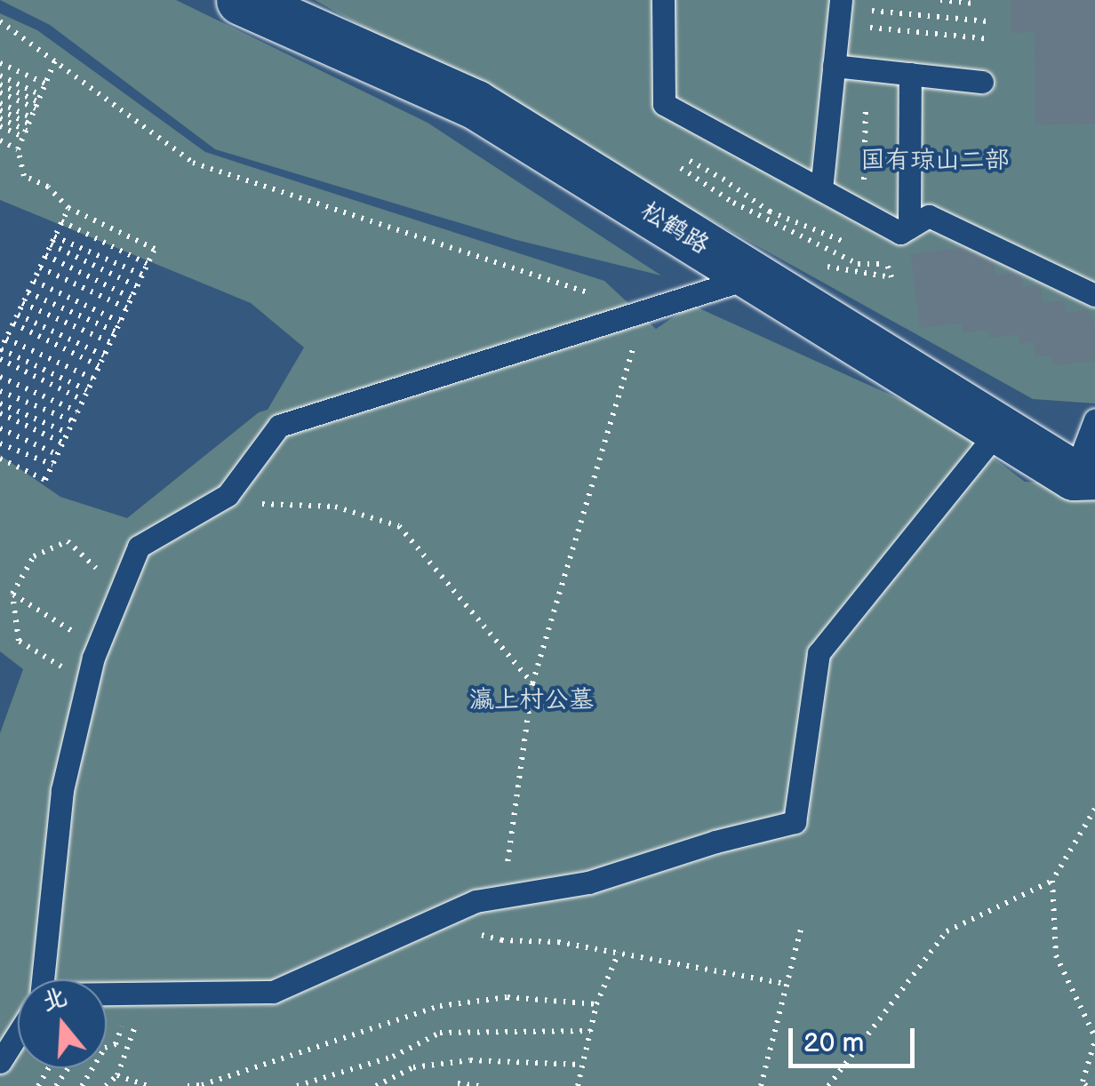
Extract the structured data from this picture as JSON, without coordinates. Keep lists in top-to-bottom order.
{
  "streets": {
    "street": ["松鹤路"]
  },
  "parks": ["国有琼山二部", "瀛上村公墓"],
  "scale_bar": "20 m",
  "north": "top"
}
